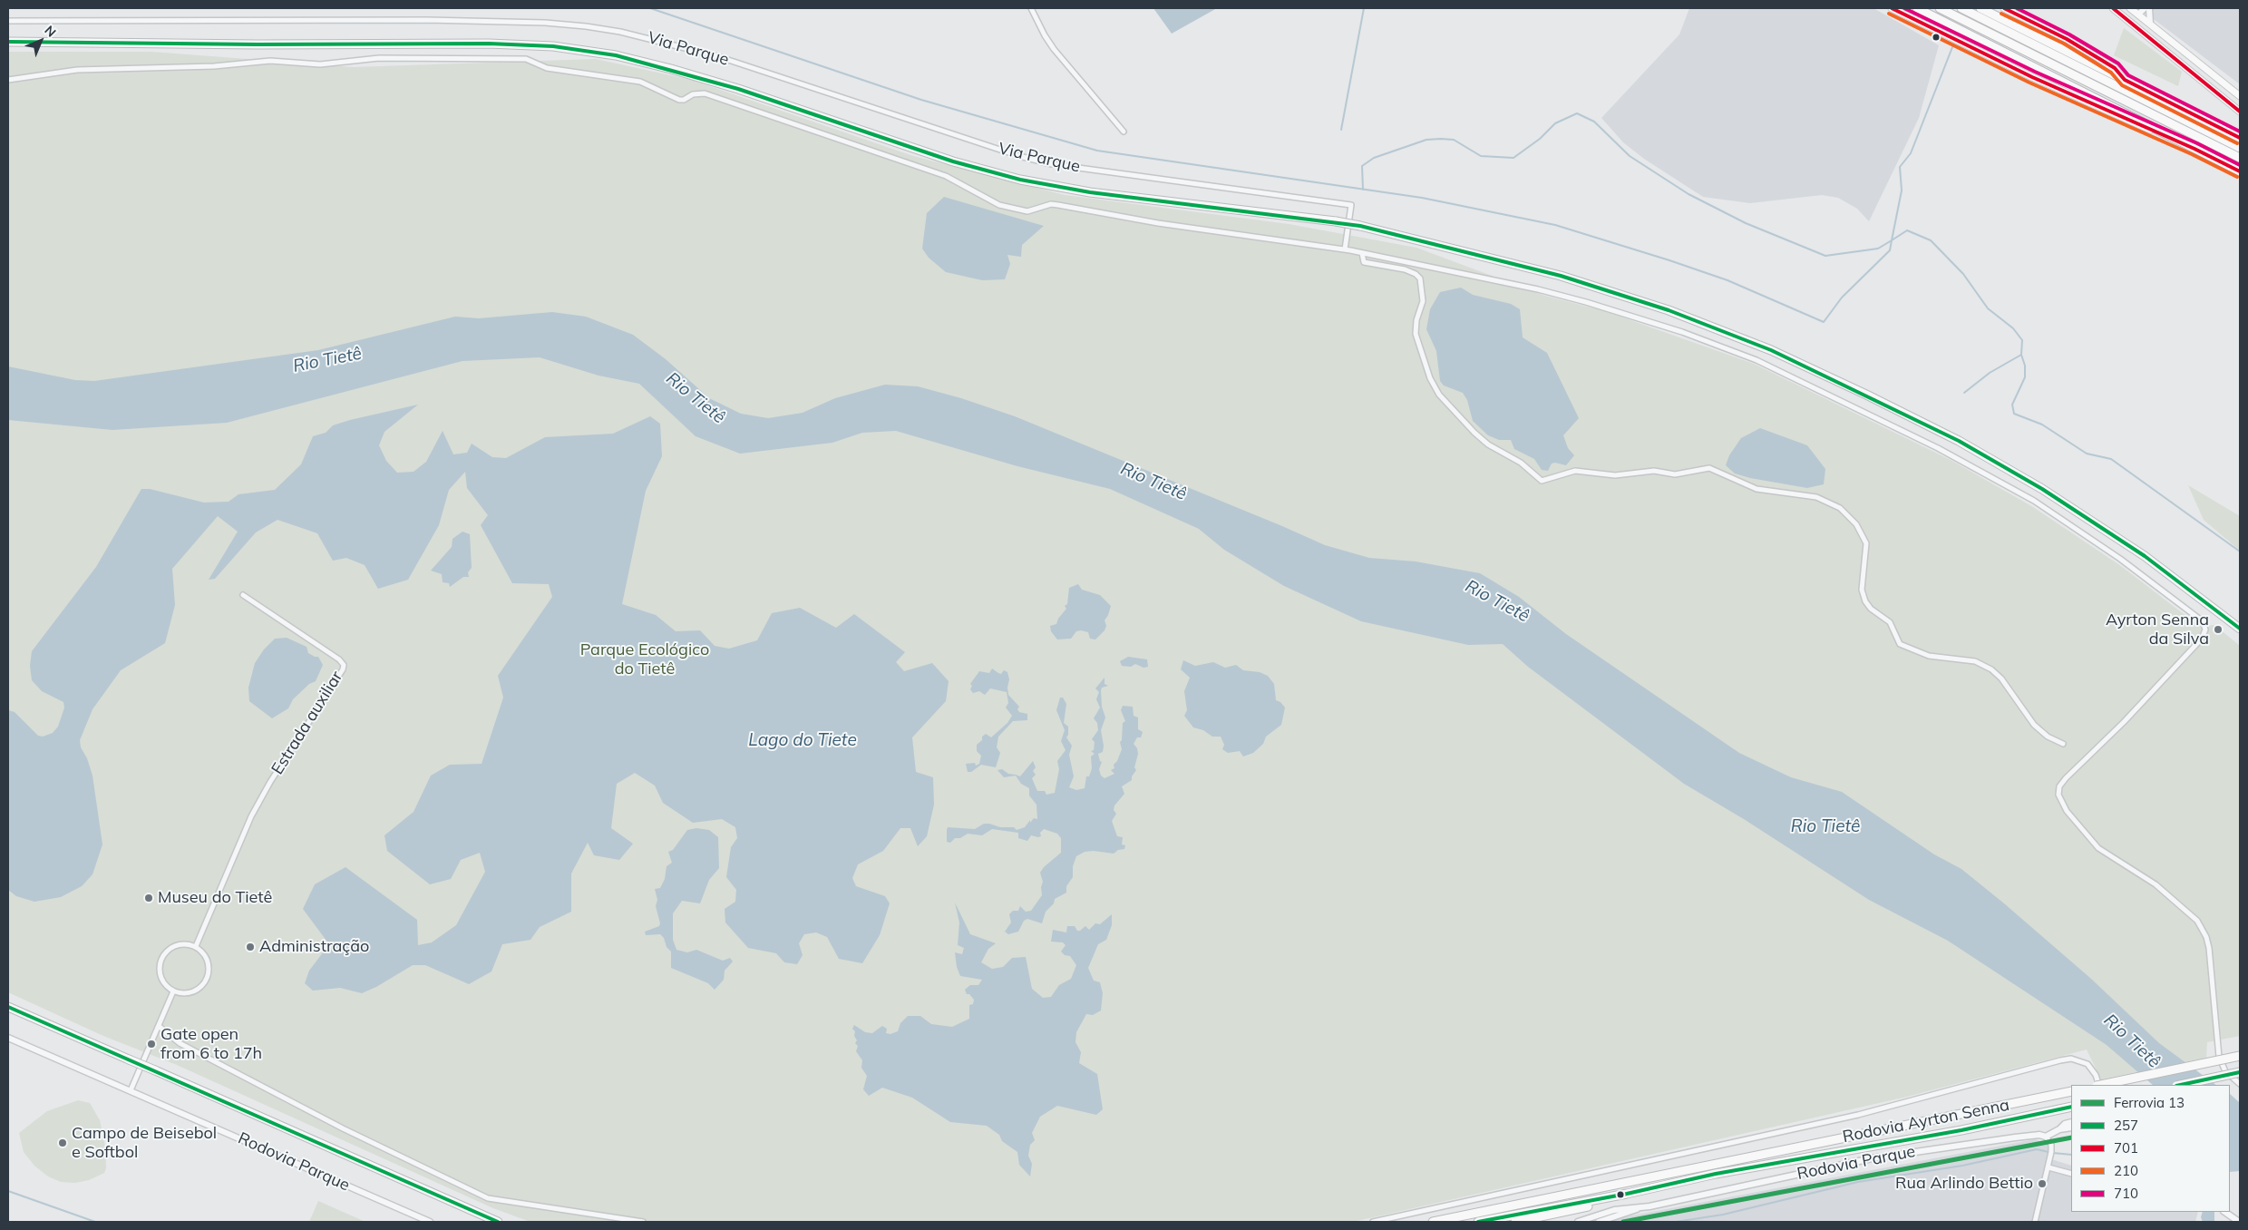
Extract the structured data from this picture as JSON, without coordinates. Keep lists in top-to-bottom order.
{
  "streets": {
    "highway": ["Rodovia Ayrton Senna"],
    "street": ["Via Parque", "Estrada auxiliar", "Rodovia Parque"]
  },
  "water": ["Rio Tietê", "Lago do Tiete"],
  "parks": ["Parque Ecológico do Tietê"],
  "places": [
    "Ayrton Senna da Silva",
    "Museu do Tietê",
    "Administração",
    "Gate open from 6 to 17h",
    "Campo de Beisebol e Softbol",
    "Rua Arlindo Bettio"
  ],
  "lines": [
    "transit line 701",
    "transit line 710",
    "transit line 210",
    "transit line 257",
    "rail line 13"
  ],
  "legend": [
    "Ferrovia 13",
    "257",
    "701",
    "210",
    "710"
  ],
  "north": "top right"
}
